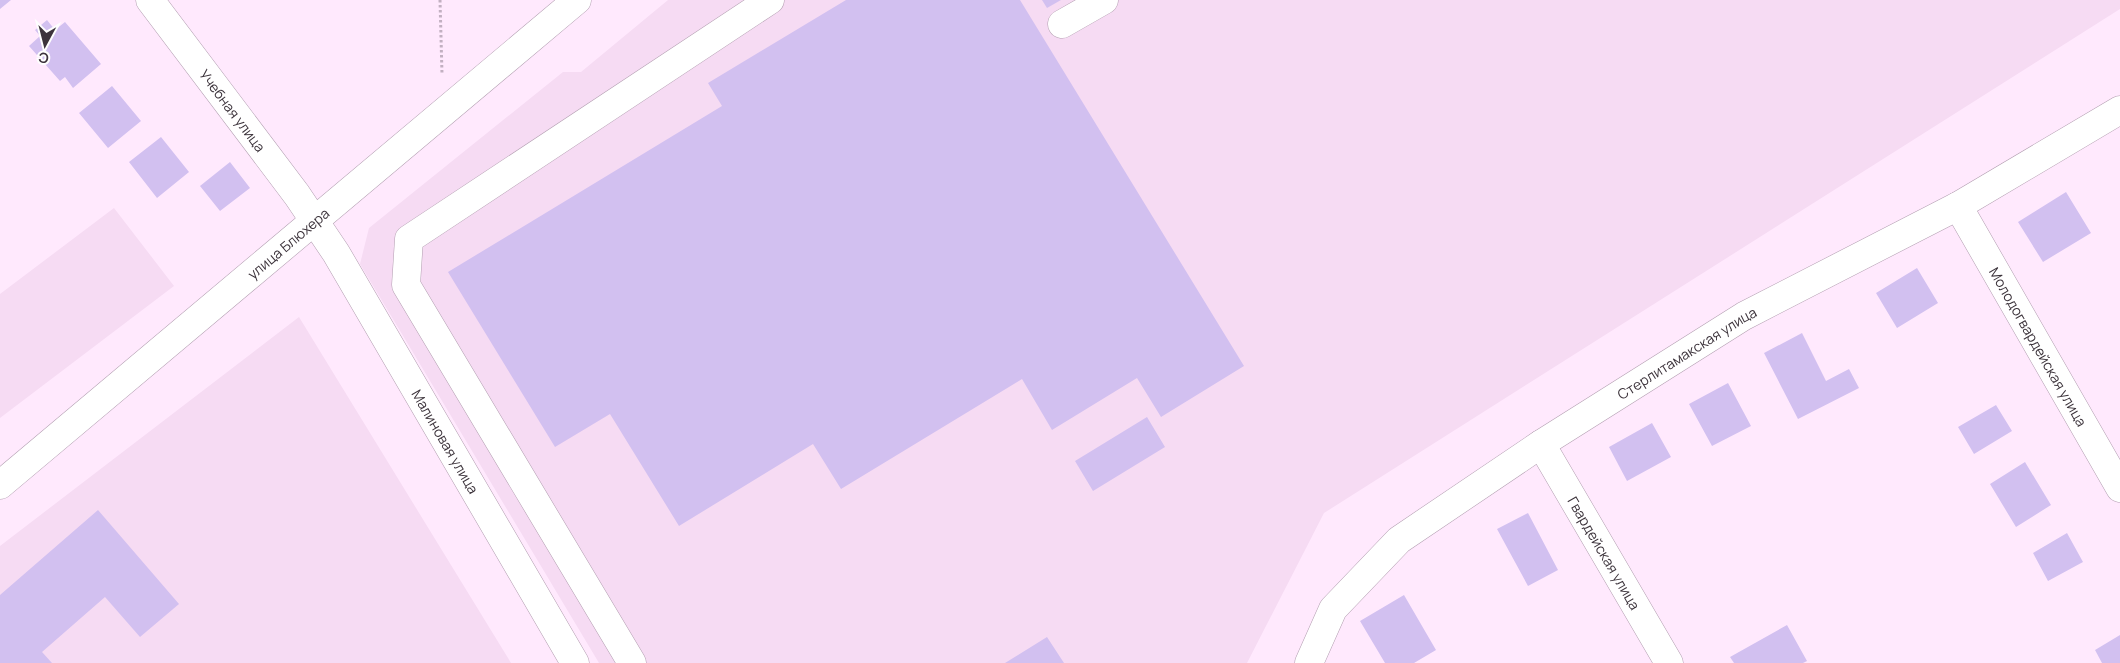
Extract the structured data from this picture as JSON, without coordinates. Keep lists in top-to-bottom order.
{
  "streets": {
    "street": [
      "Учебная улица",
      "улица Блюхера",
      "Молодогвардейская улица",
      "Стерлитамакская улица",
      "Малиновая улица",
      "Гвардейская улица"
    ]
  },
  "crossings": [
    ["Учебная улица", "улица Блюхера"],
    ["Учебная улица", "Малиновая улица"],
    ["улица Блюхера", "Малиновая улица"],
    ["Молодогвардейская улица", "Стерлитамакская улица"],
    ["Стерлитамакская улица", "Гвардейская улица"]
  ],
  "north": "bottom"
}
